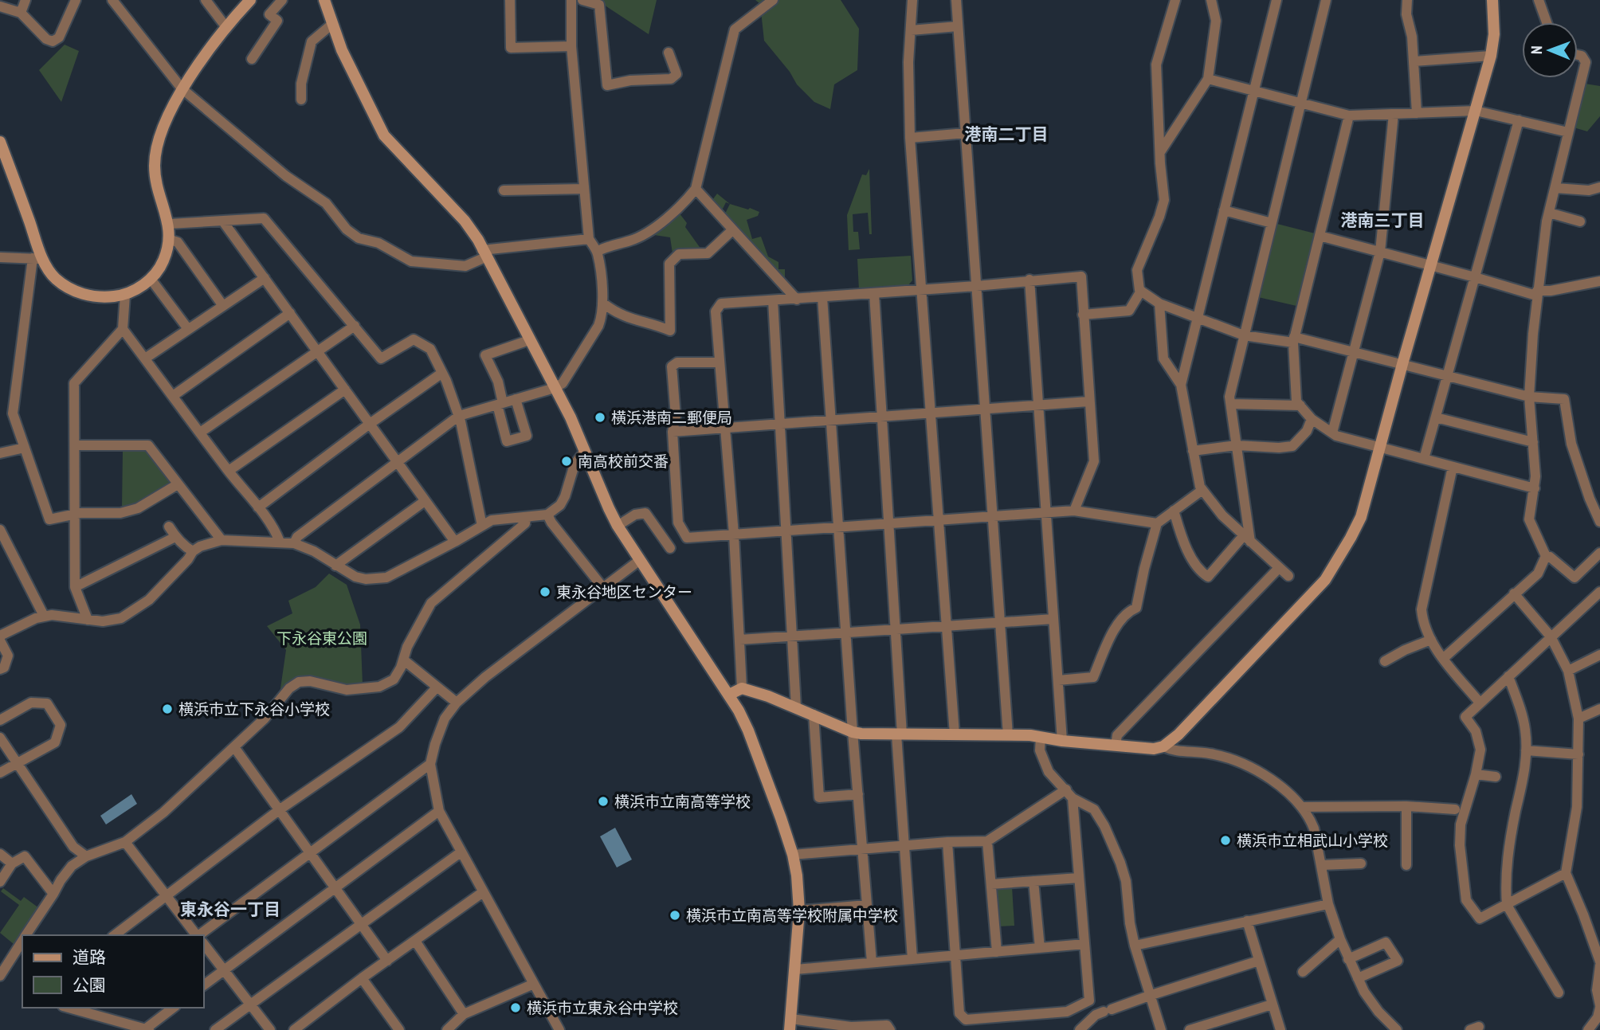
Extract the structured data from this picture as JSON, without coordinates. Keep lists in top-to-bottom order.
{
  "districts": ["港南二丁目", "港南三丁目", "東永谷一丁目"],
  "parks": ["下永谷東公園"],
  "places": [
    "横浜港南二郵便局",
    "南高校前交番",
    "東永谷地区センター",
    "横浜市立下永谷小学校",
    "横浜市立南高等学校",
    "横浜市立相武山小学校",
    "横浜市立南高等学校附属中学校",
    "横浜市立東永谷中学校"
  ],
  "legend": ["道路", "公園"],
  "north": "left"
}
